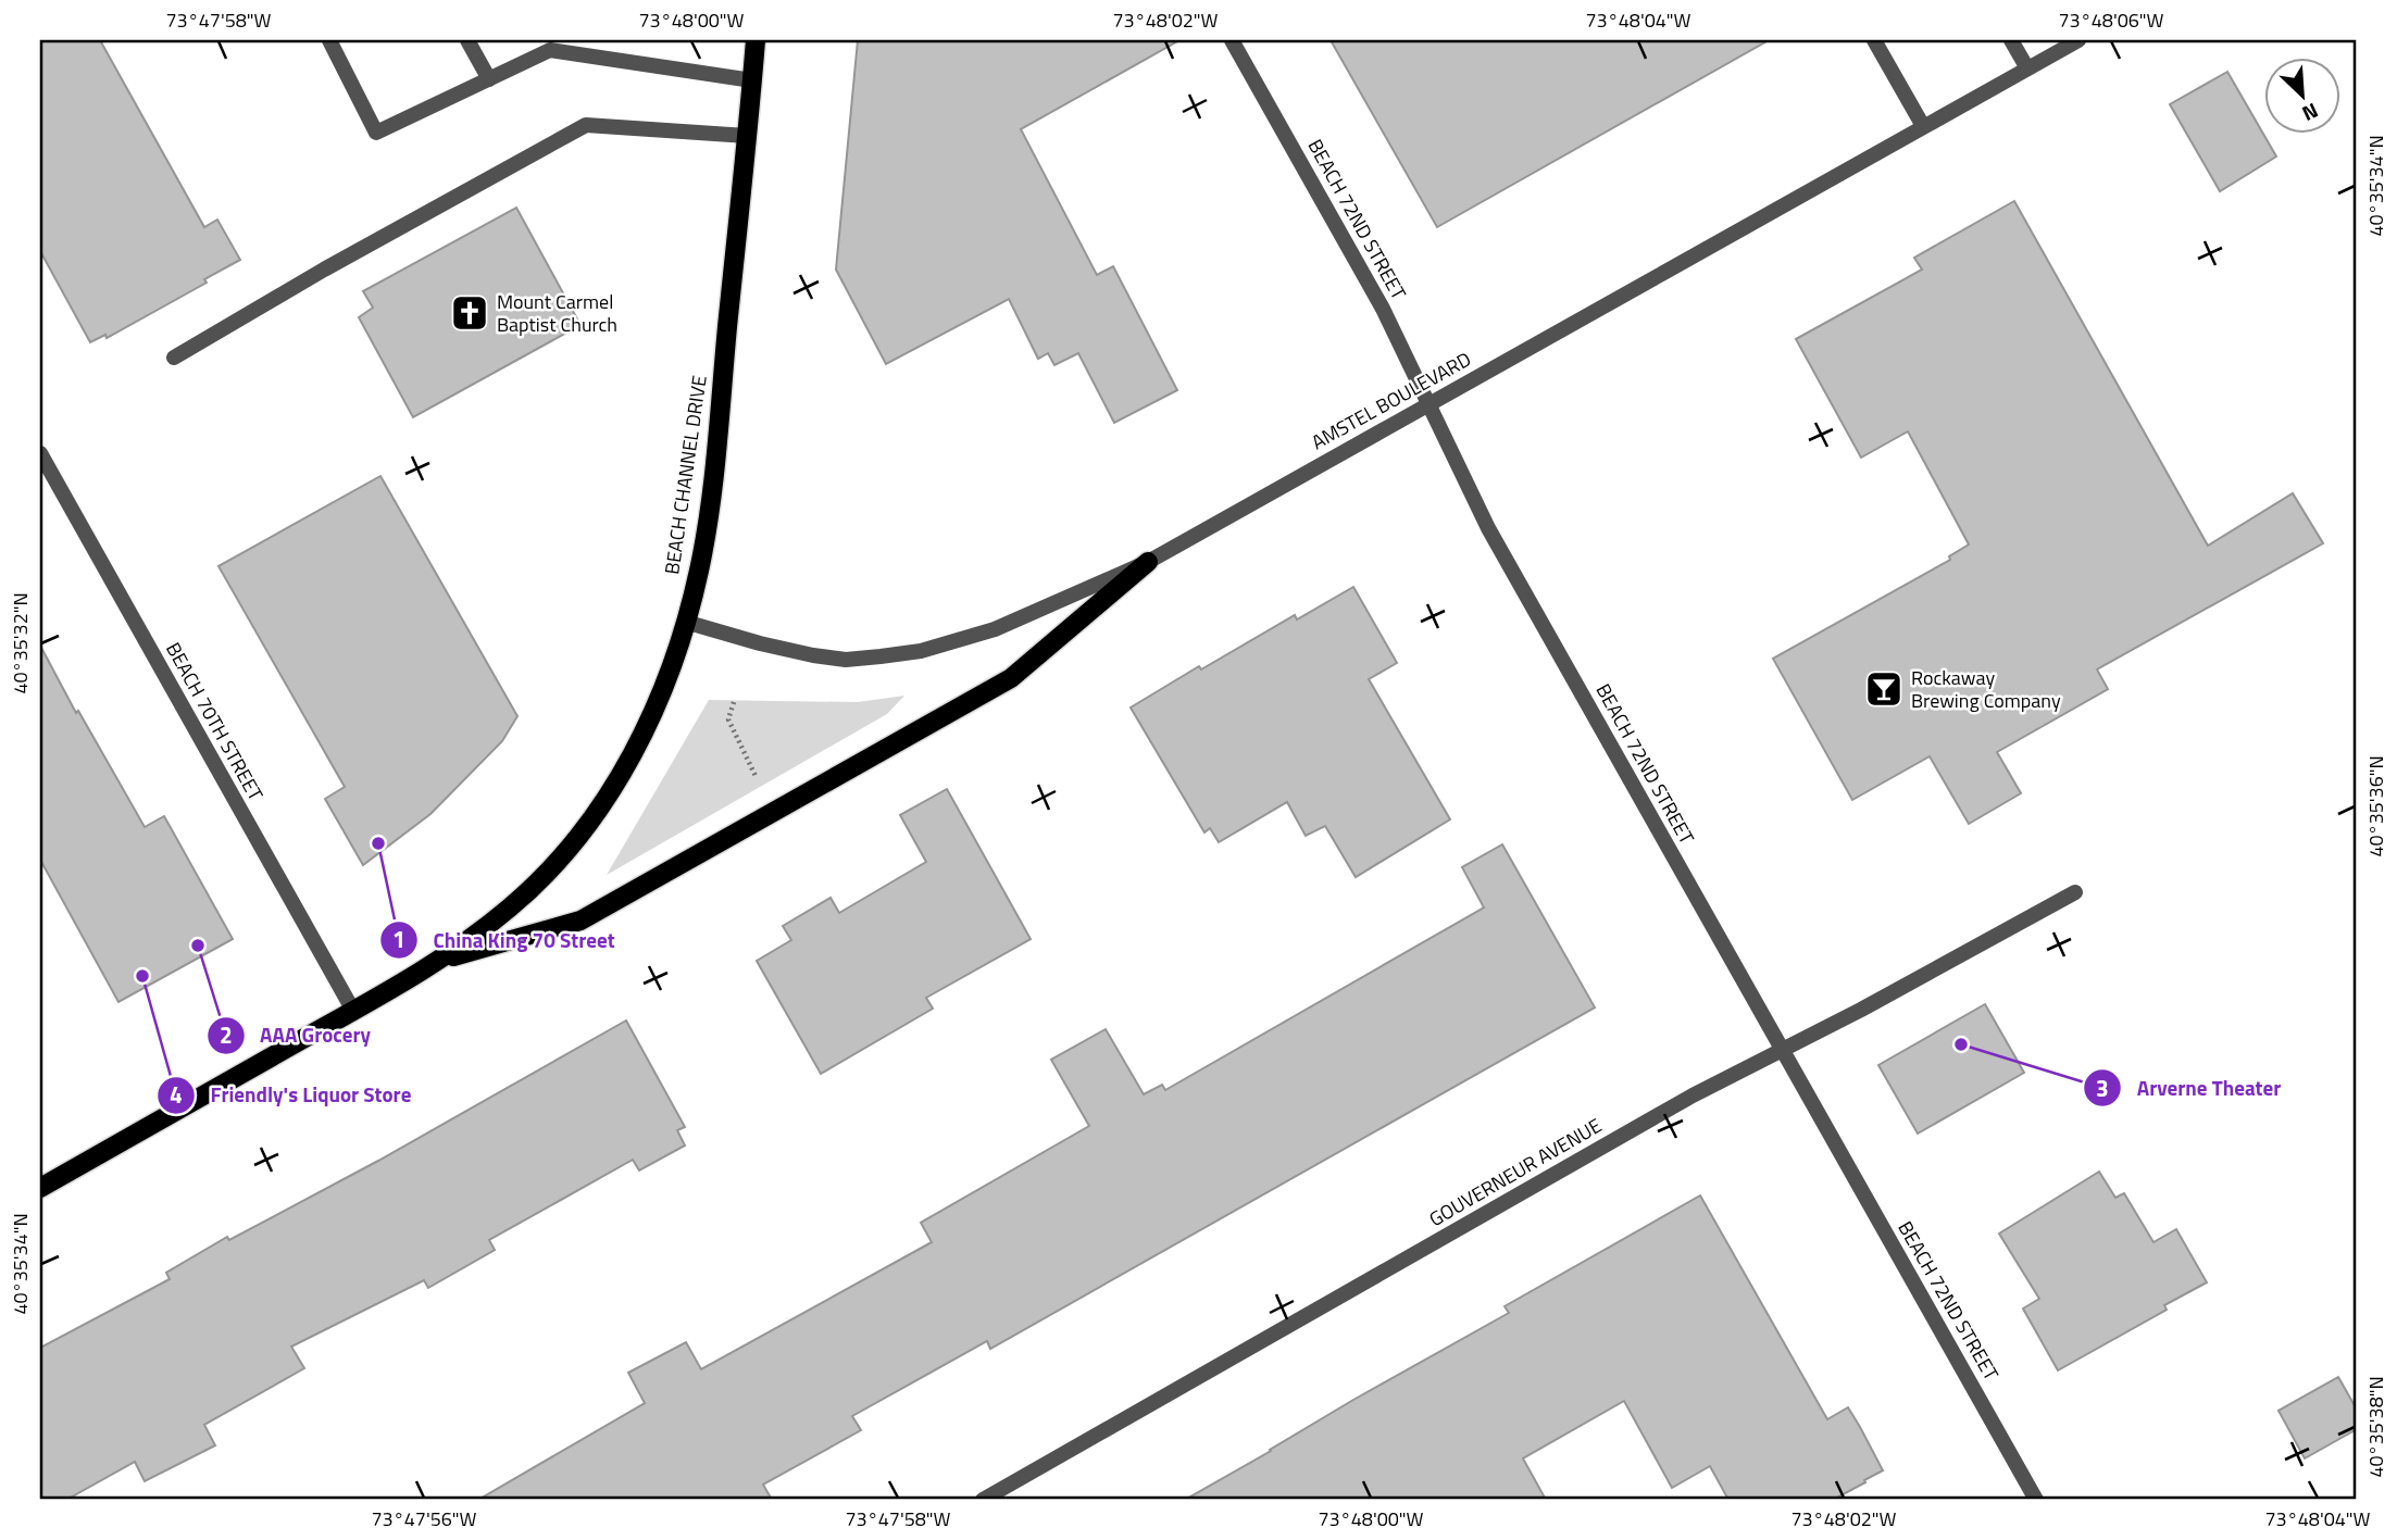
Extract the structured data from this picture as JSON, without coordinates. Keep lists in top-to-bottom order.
{
  "streets": {
    "main road": ["BEACH CHANNEL DRIVE"],
    "street": [
      "BEACH 72ND STREET",
      "AMSTEL BOULEVARD",
      "BEACH 70TH STREET",
      "GOUVERNEUR AVENUE"
    ]
  },
  "crossings": [
    ["BEACH 72ND STREET", "AMSTEL BOULEVARD"],
    ["BEACH 72ND STREET", "GOUVERNEUR AVENUE"],
    ["AMSTEL BOULEVARD", "BEACH CHANNEL DRIVE"],
    ["BEACH CHANNEL DRIVE", "BEACH 70TH STREET"]
  ],
  "places": {
    "church": ["Mount Carmel Baptist Church"],
    "bar": ["Rockaway Brewing Company"],
    "other": [
      "China King 70 Street",
      "AAA Grocery",
      "Friendly's Liquor Store",
      "Arverne Theater"
    ]
  },
  "north": "bottom right",
  "coordinates": [
    "73°47'58\"W",
    "73°48'00\"W",
    "73°48'02\"W",
    "73°48'04\"W",
    "73°48'06\"W",
    "40°35'34\"N",
    "40°35'32\"N",
    "40°35'36\"N",
    "40°35'38\"N",
    "73°47'56\"W"
  ]
}
